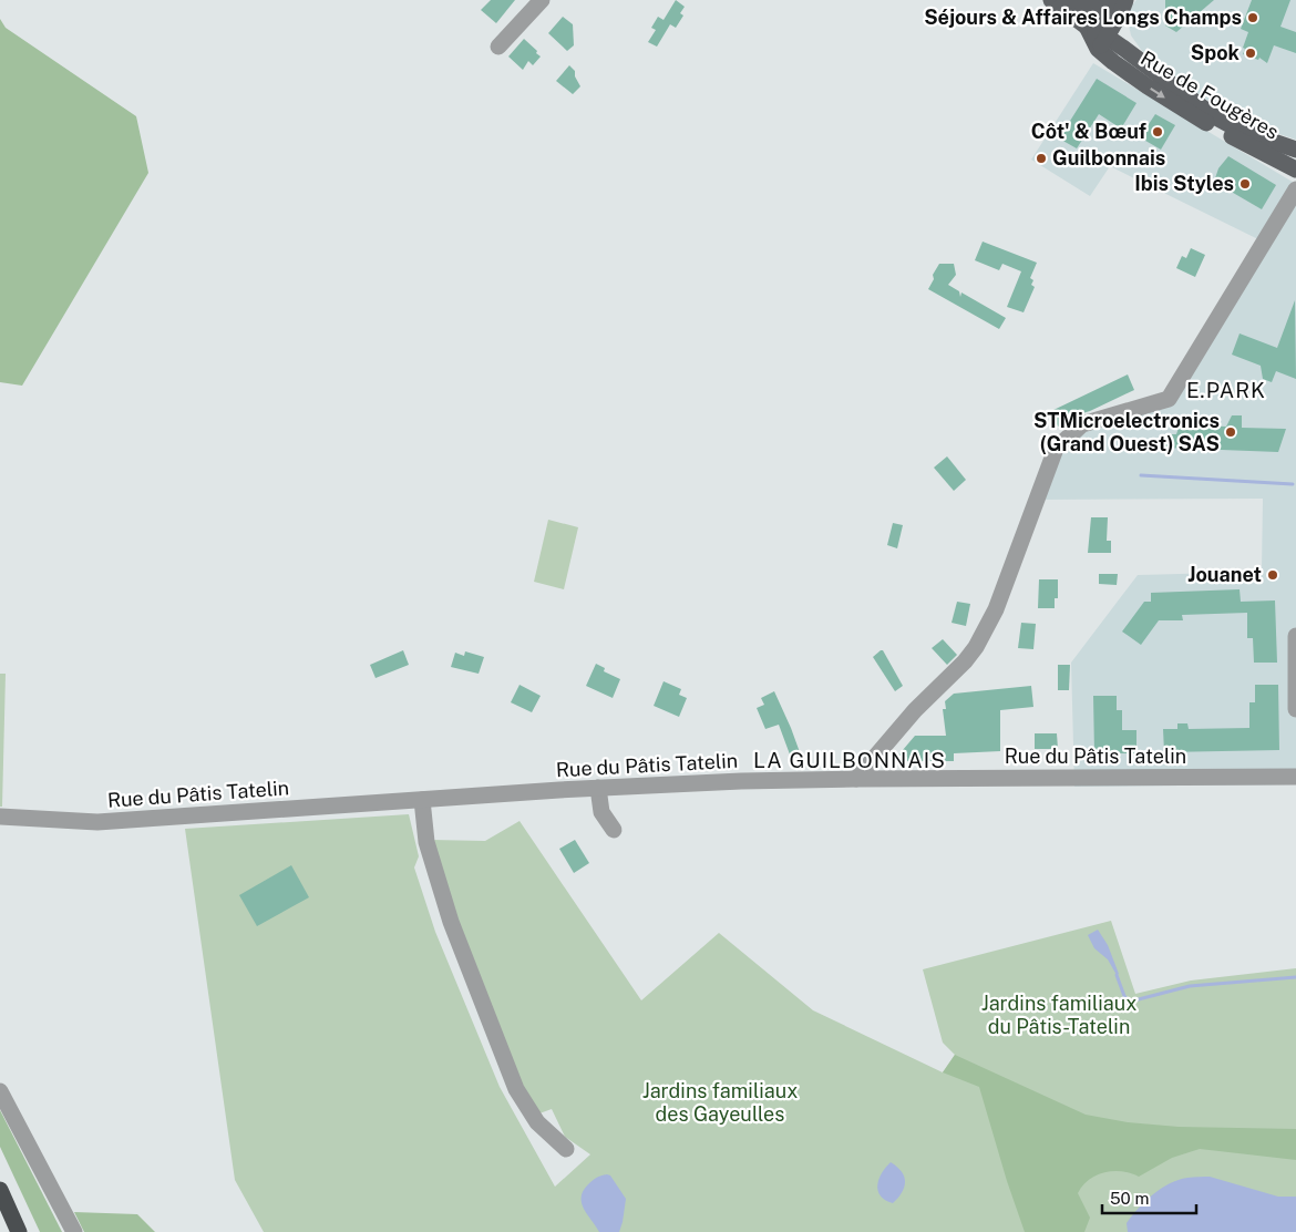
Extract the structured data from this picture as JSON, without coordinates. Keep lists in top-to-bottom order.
{
  "streets": {
    "main road": ["Rue de Fougères"],
    "street": ["Rue du Pâtis Tatelin"]
  },
  "districts": ["E.PARK", "LA GUILBONNAIS"],
  "parks": ["Jardins familiaux du Pâtis-Tatelin", "Jardins familiaux des Gayeulles"],
  "places": [
    "Séjours & Affaires Longs Champs",
    "Spok",
    "Côt' & Bœuf",
    "Guilbonnais",
    "Ibis Styles",
    "STMicroelectronics (Grand Ouest) SAS",
    "Jouanet"
  ],
  "scale_bar": "50 m"
}
